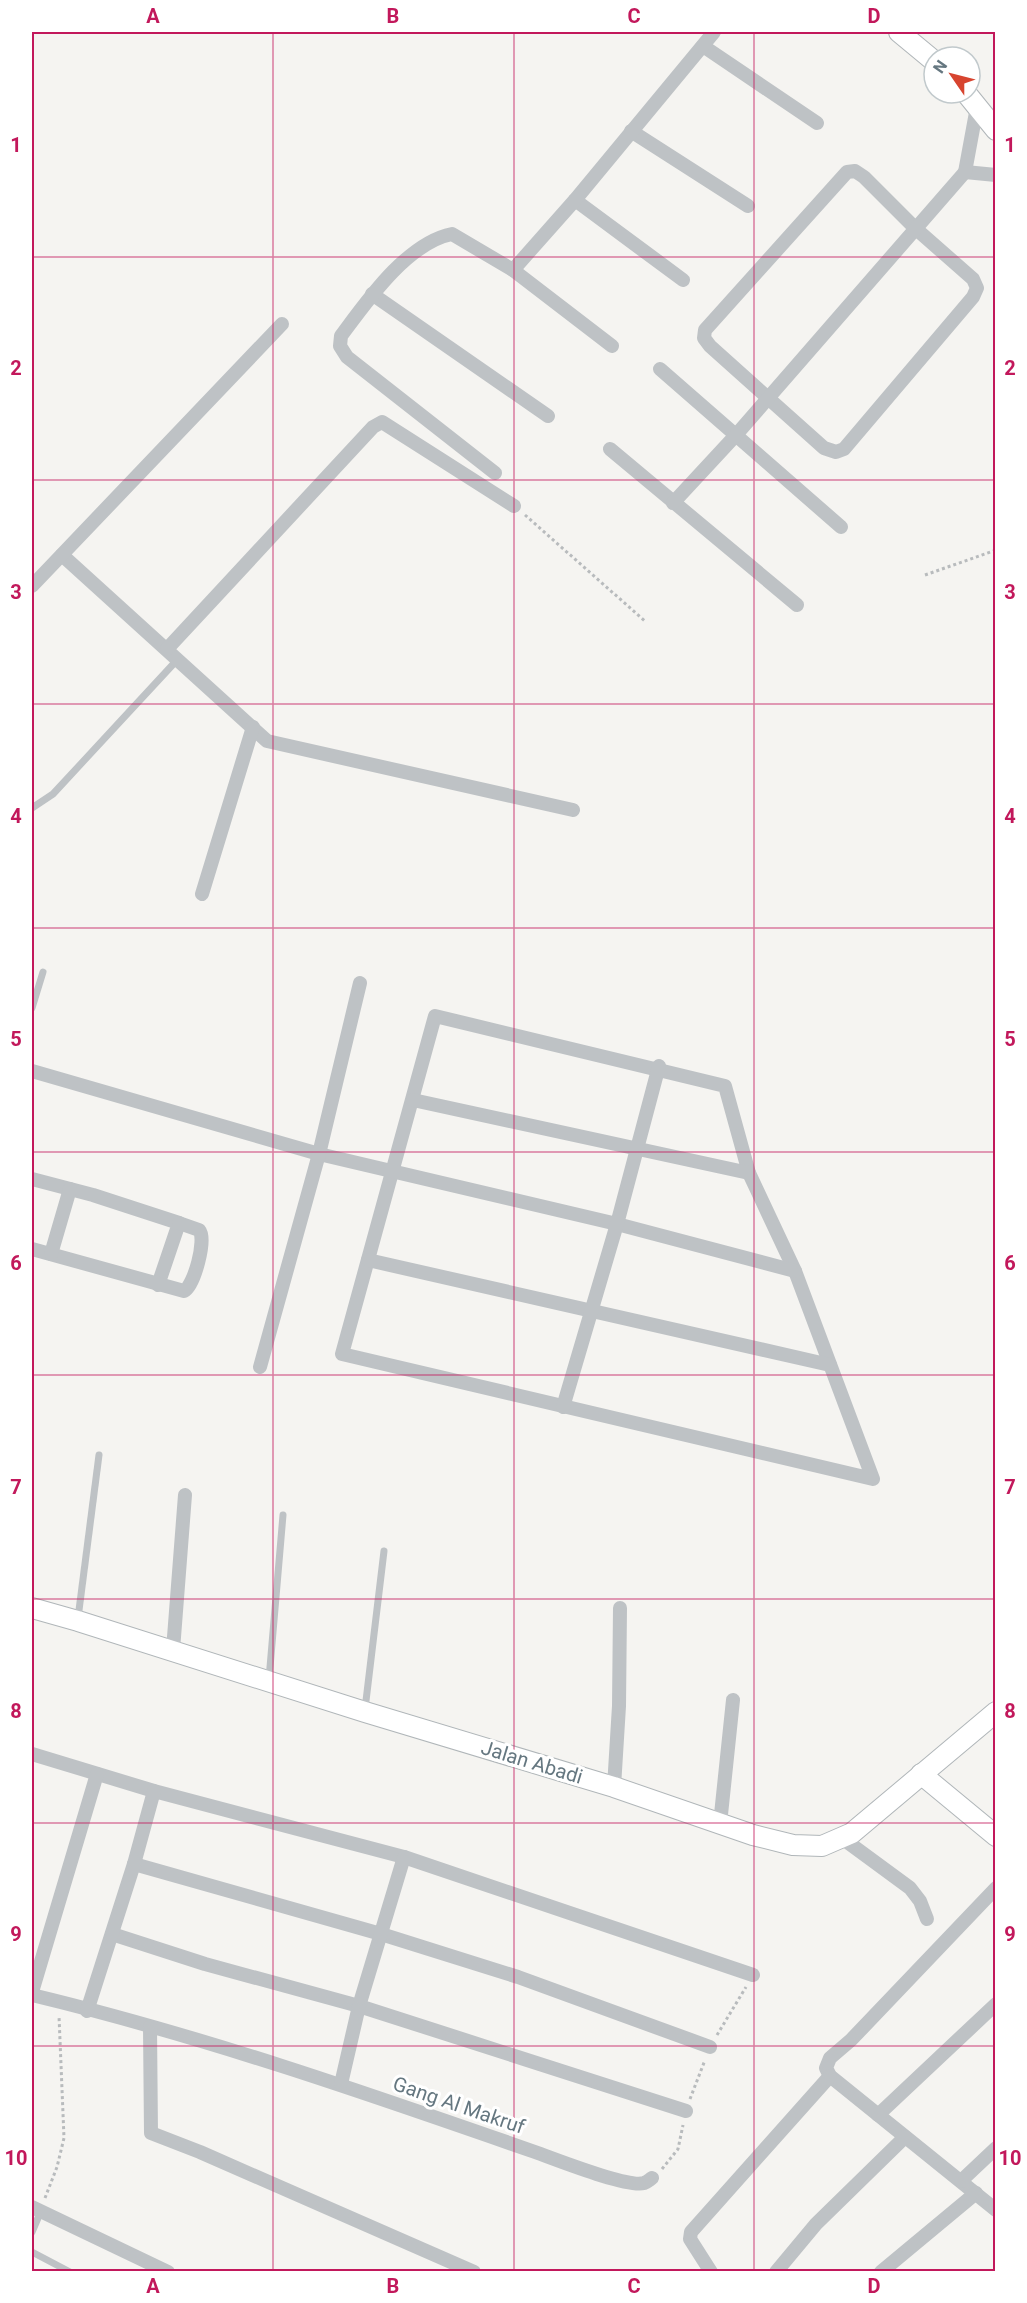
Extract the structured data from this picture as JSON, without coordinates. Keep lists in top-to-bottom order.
{
  "streets": {
    "street": ["Jalan Abadi", "Gang Al Makruf"]
  },
  "north": "top left",
  "grid": {
    "columns": [
      "A",
      "B",
      "C",
      "D"
    ],
    "rows": [
      "1",
      "2",
      "3",
      "4",
      "5",
      "6",
      "7",
      "8",
      "9",
      "10"
    ]
  }
}
